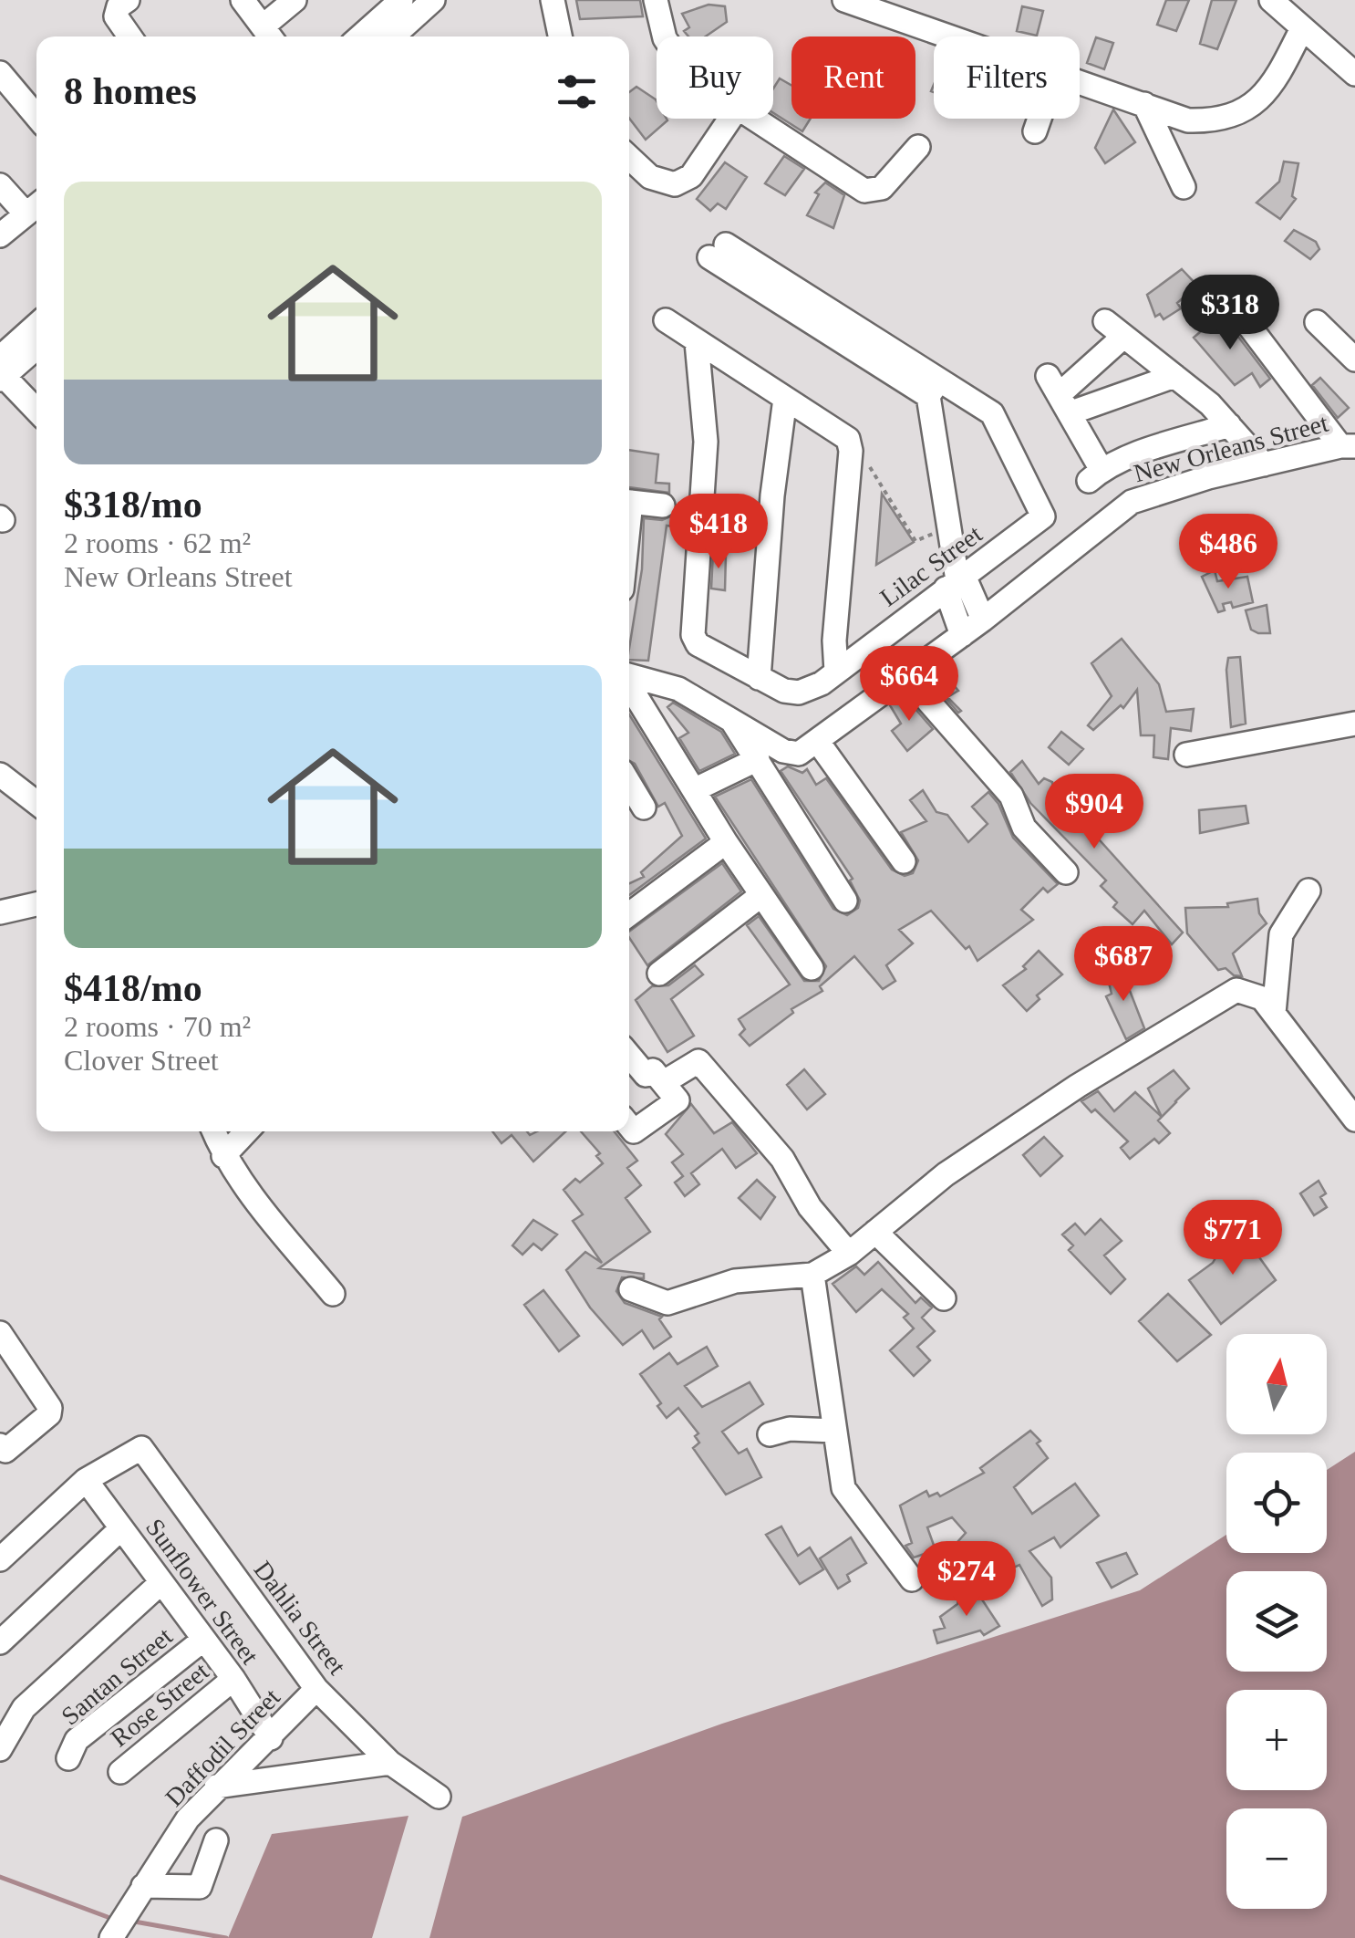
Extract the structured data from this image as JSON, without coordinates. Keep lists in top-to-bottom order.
{
  "streets": {
    "street": [
      "New Orleans Street",
      "Lilac Street",
      "Sunflower Street",
      "Dahlia Street",
      "Santan Street",
      "Rose Street",
      "Daffodil Street"
    ]
  },
  "crossings": [
    ["Sunflower Street", "Dahlia Street"],
    ["Sunflower Street", "Santan Street"],
    ["Sunflower Street", "Rose Street"],
    ["Sunflower Street", "Daffodil Street"],
    ["Dahlia Street", "Daffodil Street"]
  ],
  "north": "top",
  "page": {
    "chip": ["Buy", "Rent", "Filters"],
    "heading": "8 homes",
    "list": [
      {
        "name": "$318/mo",
        "note": "2 rooms · 62 m² · New Orleans Street"
      },
      {
        "name": "$418/mo",
        "note": "2 rooms · 70 m² · Clover Street"
      }
    ],
    "price": [
      "$318",
      "$418",
      "$486",
      "$664",
      "$904",
      "$687",
      "$771",
      "$274"
    ],
    "map_buttons": ["+", "−"]
  }
}
